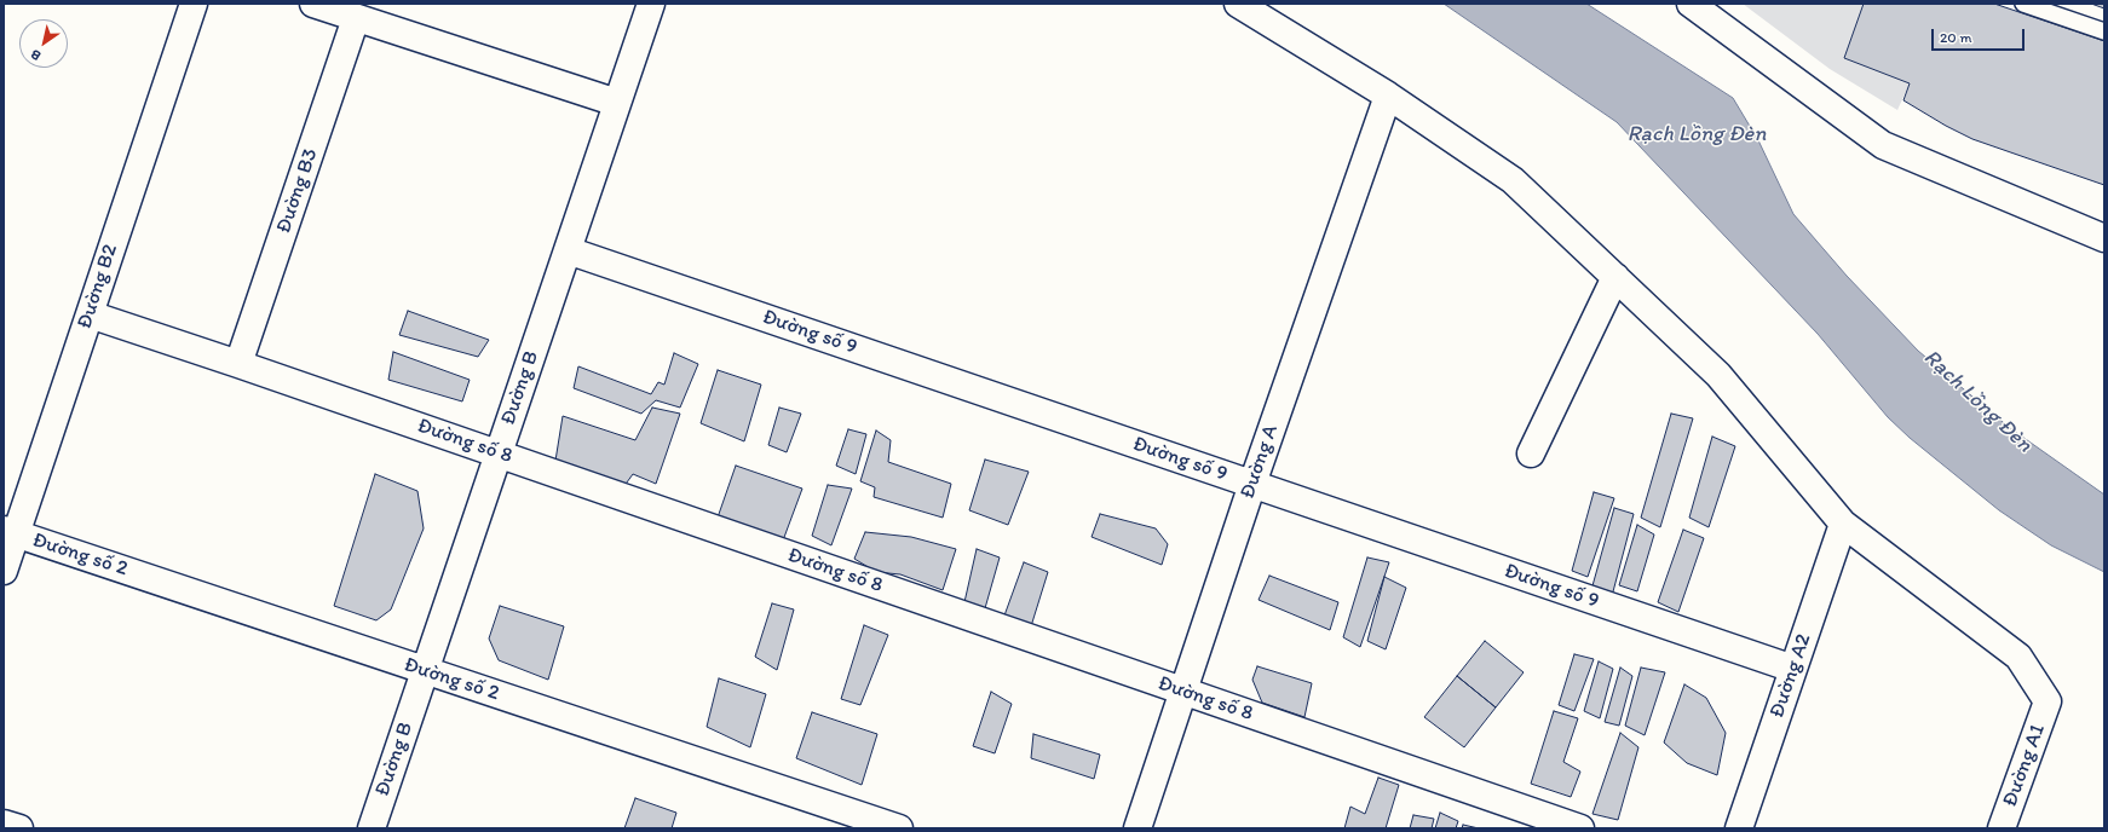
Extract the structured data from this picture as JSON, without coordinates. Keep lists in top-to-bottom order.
{
  "streets": {
    "street": [
      "Đường B3",
      "Đường B2",
      "Đường số 9",
      "Đường B",
      "Đường số 8",
      "Đường A",
      "Đường số 2",
      "Đường A2",
      "Đường A1"
    ]
  },
  "crossings": [
    ["Đường B3", "Đường số 8"],
    ["Đường B2", "Đường số 8"],
    ["Đường B2", "Đường số 2"],
    ["Đường số 9", "Đường B"],
    ["Đường số 9", "Đường A"],
    ["Đường số 9", "Đường A2"],
    ["Đường B", "Đường số 8"],
    ["Đường B", "Đường số 2"],
    ["Đường số 8", "Đường A"],
    ["Đường A2", "Đường A1"]
  ],
  "water": ["Rạch Lồng Đèn"],
  "scale_bar": "20 m",
  "north": "bottom left"
}
